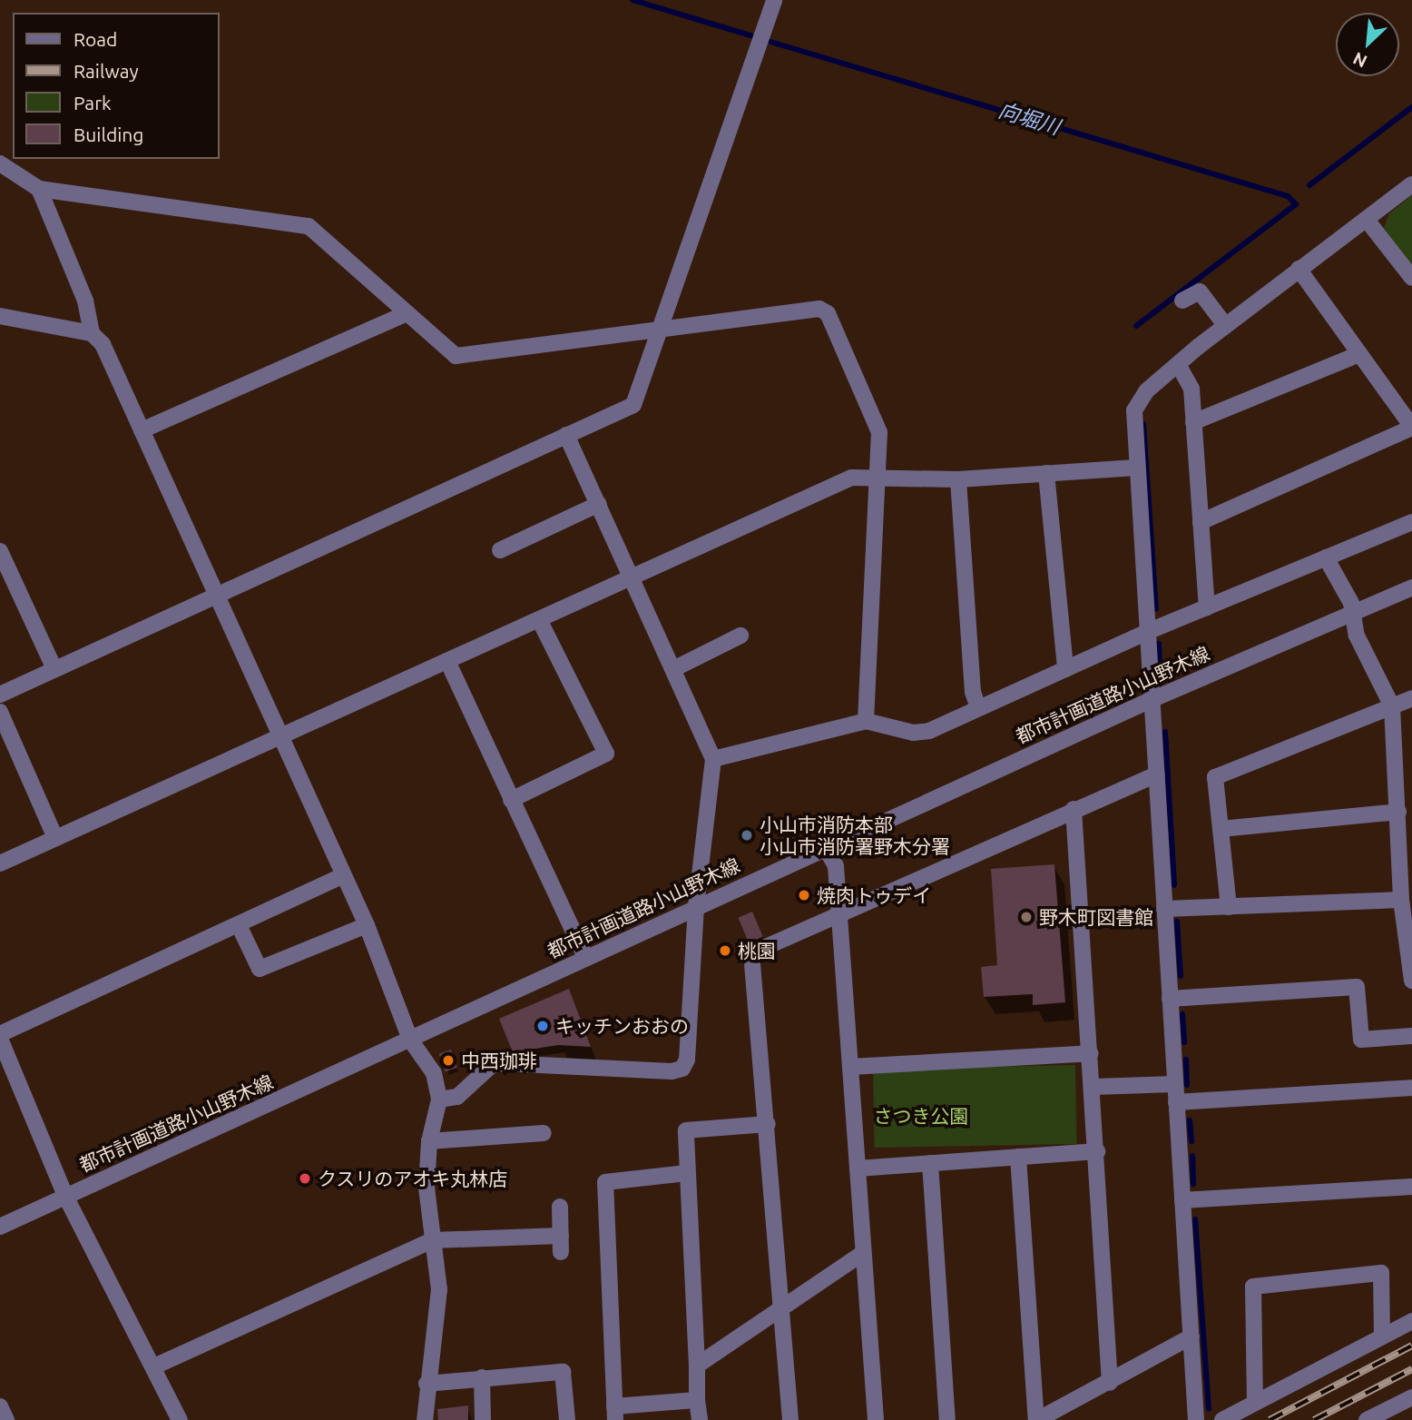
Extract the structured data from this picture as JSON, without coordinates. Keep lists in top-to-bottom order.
{
  "streets": {
    "street": ["都市計画道路小山野木線"]
  },
  "water": ["向堀川"],
  "parks": ["さつき公園"],
  "places": [
    "小山市消防本部 小山市消防署野木分署",
    "焼肉トゥデイ",
    "野木町図書館",
    "桃園",
    "キッチンおおの",
    "中西珈琲",
    "クスリのアオキ丸林店"
  ],
  "legend": [
    "Road",
    "Railway",
    "Park",
    "Building"
  ],
  "north": "bottom left"
}
